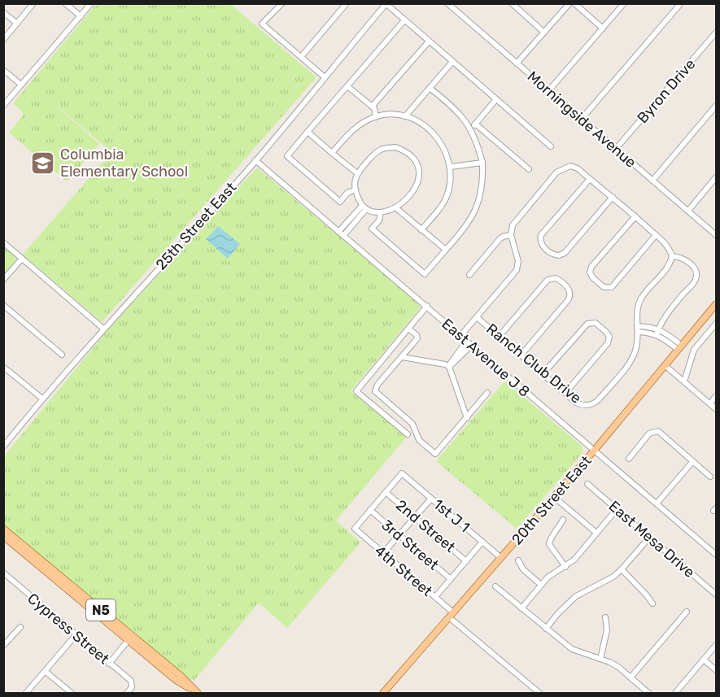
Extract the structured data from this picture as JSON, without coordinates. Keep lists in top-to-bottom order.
{
  "streets": {
    "main road": ["20th Street East", "N5"],
    "street": [
      "Byron Drive",
      "Morningside Avenue",
      "25th Street East",
      "East Avenue J 8",
      "Ranch Club Drive",
      "1st J 1",
      "2nd Street",
      "East Mesa Drive",
      "3rd Street",
      "4th Street",
      "Cypress Street"
    ]
  },
  "crossings": [
    ["Byron Drive", "Morningside Avenue"],
    ["25th Street East", "East Avenue J 8"],
    ["East Avenue J 8", "20th Street East"],
    ["20th Street East", "1st J 1"],
    ["20th Street East", "4th Street"],
    ["1st J 1", "2nd Street"],
    ["3rd Street", "4th Street"]
  ],
  "places": {
    "school or university": ["Columbia Elementary School"]
  }
}
